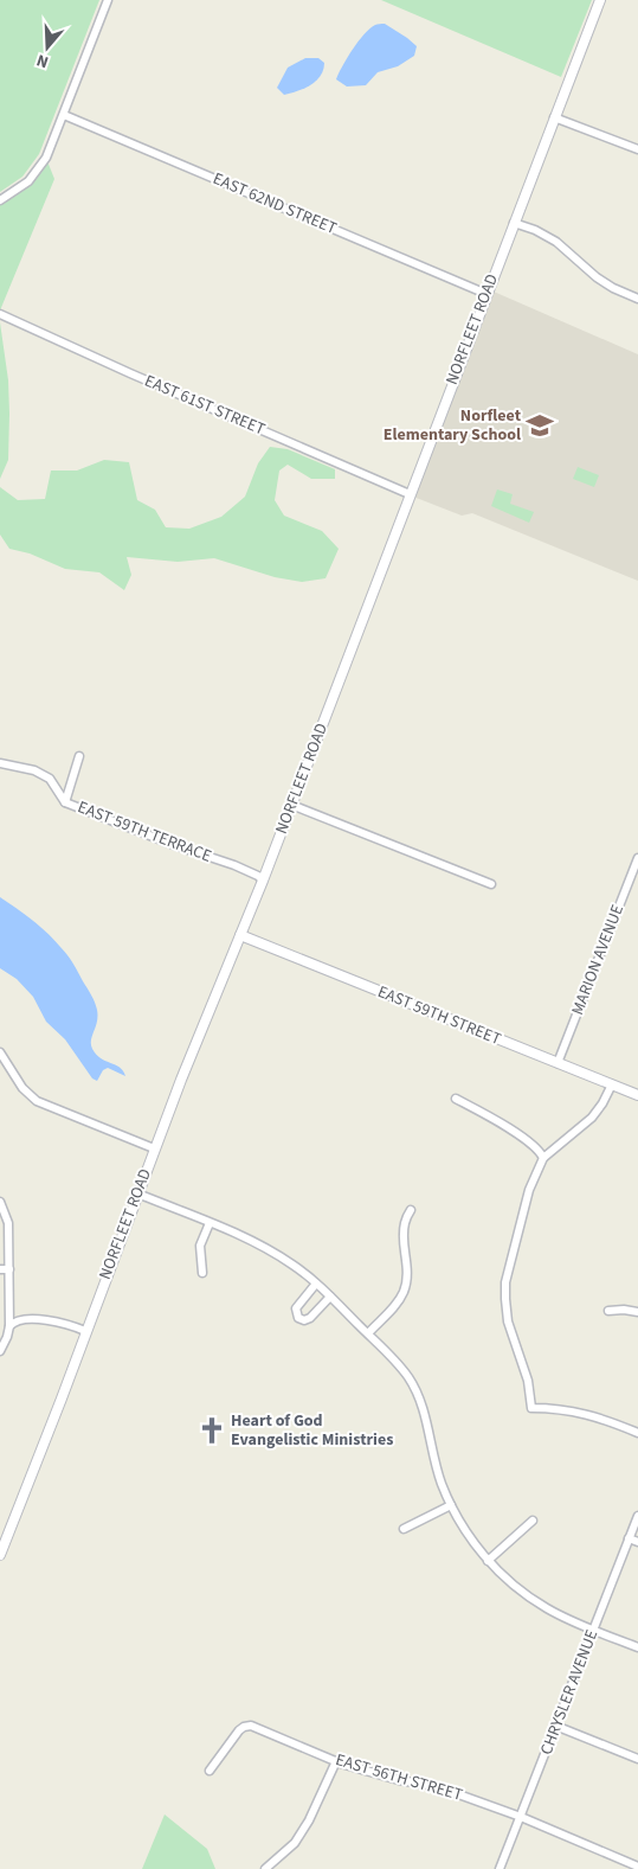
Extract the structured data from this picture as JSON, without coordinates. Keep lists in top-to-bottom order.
{
  "streets": {
    "street": [
      "EAST 62ND STREET",
      "NORFLEET ROAD",
      "EAST 61ST STREET",
      "EAST 59TH TERRACE",
      "MARION AVENUE",
      "EAST 59TH STREET",
      "CHRYSLER AVENUE",
      "EAST 56TH STREET"
    ]
  },
  "crossings": [
    ["EAST 62ND STREET", "NORFLEET ROAD"],
    ["NORFLEET ROAD", "EAST 61ST STREET"],
    ["NORFLEET ROAD", "EAST 59TH TERRACE"],
    ["NORFLEET ROAD", "EAST 59TH STREET"],
    ["MARION AVENUE", "EAST 59TH STREET"],
    ["CHRYSLER AVENUE", "EAST 56TH STREET"]
  ],
  "places": {
    "school or university": ["Norfleet Elementary School"],
    "church": ["Heart of God Evangelistic Ministries"]
  },
  "north": "bottom"
}
